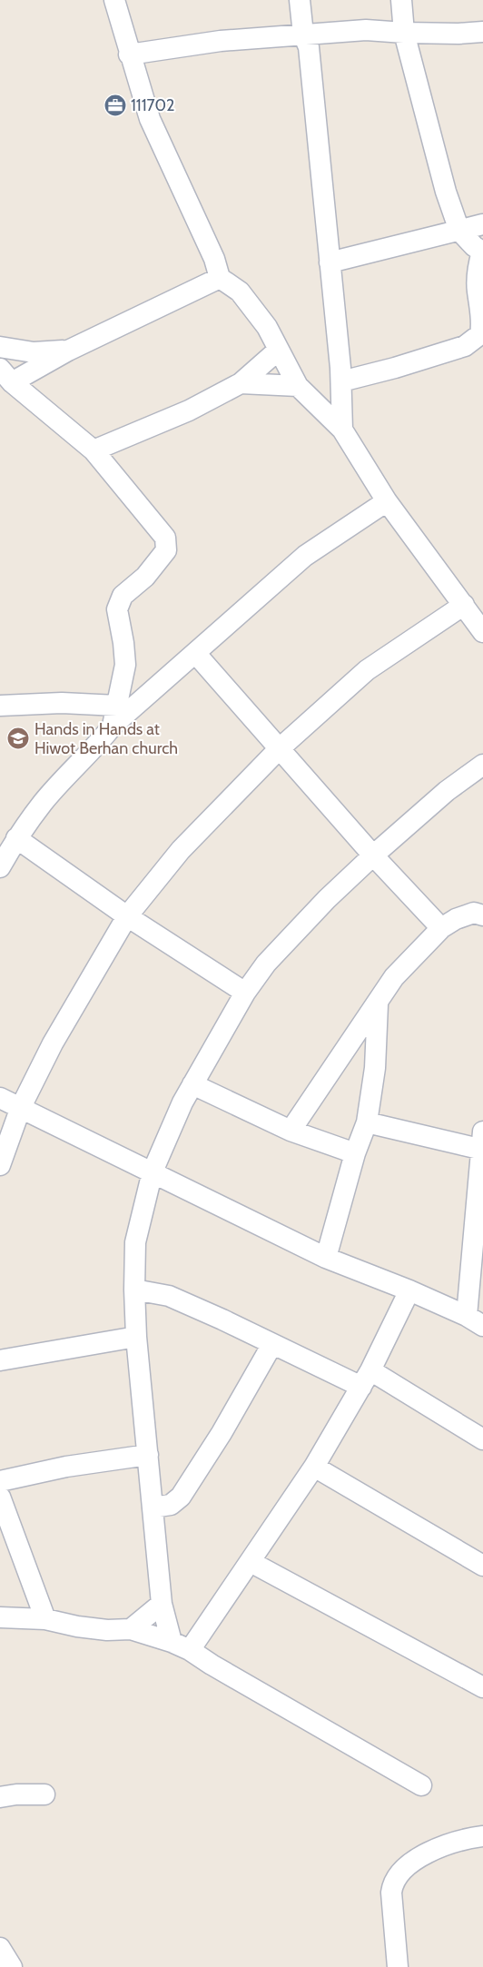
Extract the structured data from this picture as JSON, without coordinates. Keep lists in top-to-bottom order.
{
  "places": {
    "office": ["111702"],
    "school or university": ["Hands in Hands at Hiwot Berhan church"]
  }
}
